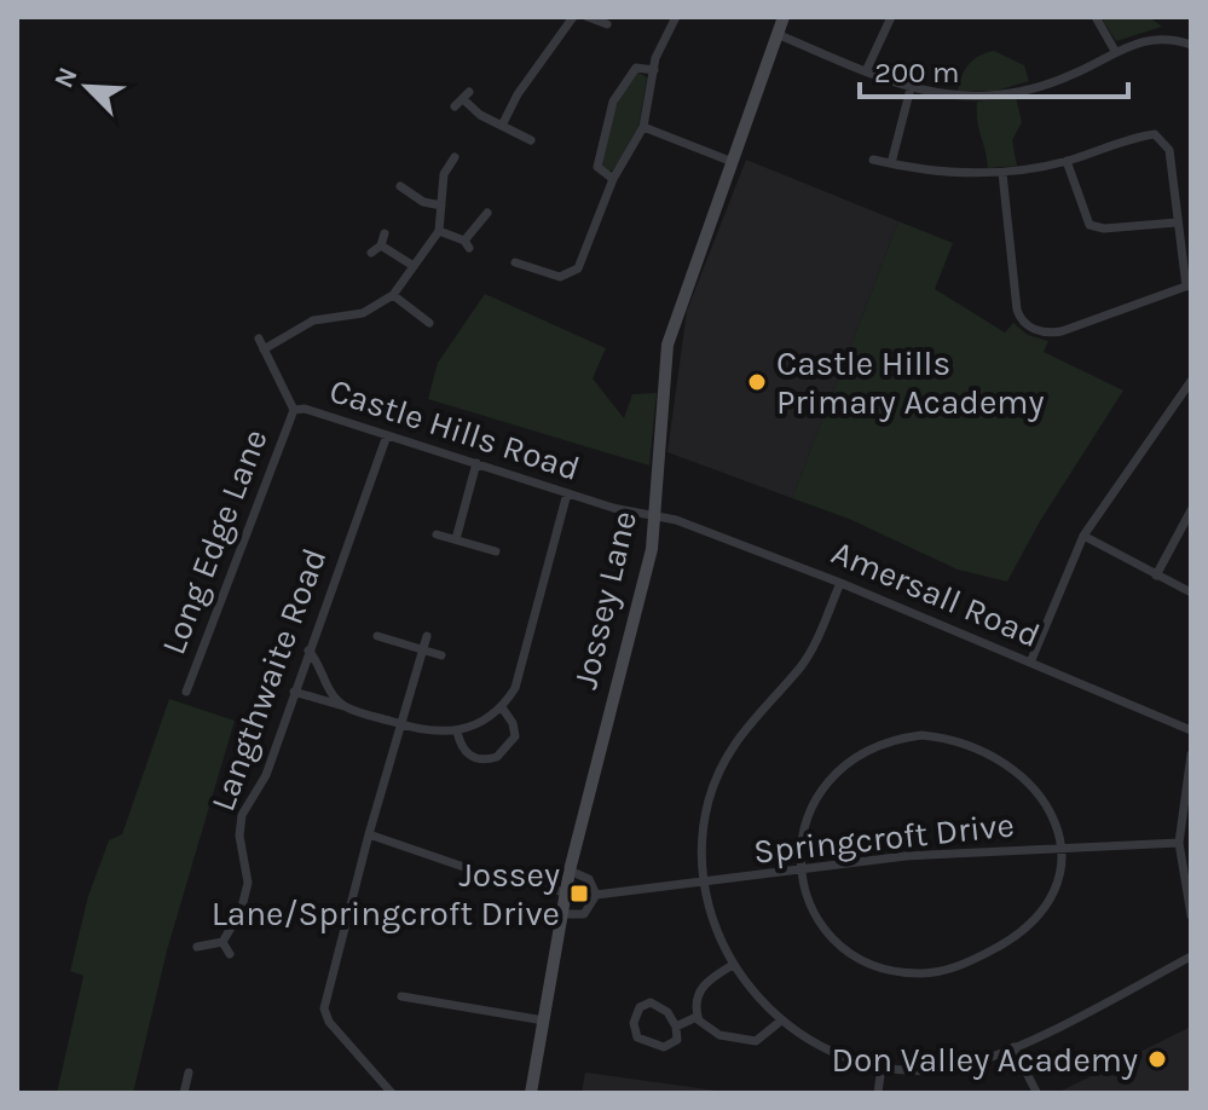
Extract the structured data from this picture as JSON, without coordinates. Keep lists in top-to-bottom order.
{
  "streets": {
    "street": [
      "Castle Hills Road",
      "Long Edge Lane",
      "Amersall Road",
      "Jossey Lane",
      "Langthwaite Road",
      "Springcroft Drive"
    ]
  },
  "crossings": [
    ["Castle Hills Road", "Long Edge Lane"],
    ["Castle Hills Road", "Amersall Road"],
    ["Castle Hills Road", "Jossey Lane"],
    ["Castle Hills Road", "Langthwaite Road"],
    ["Amersall Road", "Jossey Lane"],
    ["Jossey Lane", "Springcroft Drive"]
  ],
  "places": {
    "other": ["Castle Hills Primary Academy", "Don Valley Academy"],
    "transit": ["Jossey Lane/Springcroft Drive"]
  },
  "scale_bar": "200 m",
  "north": "top left"
}
